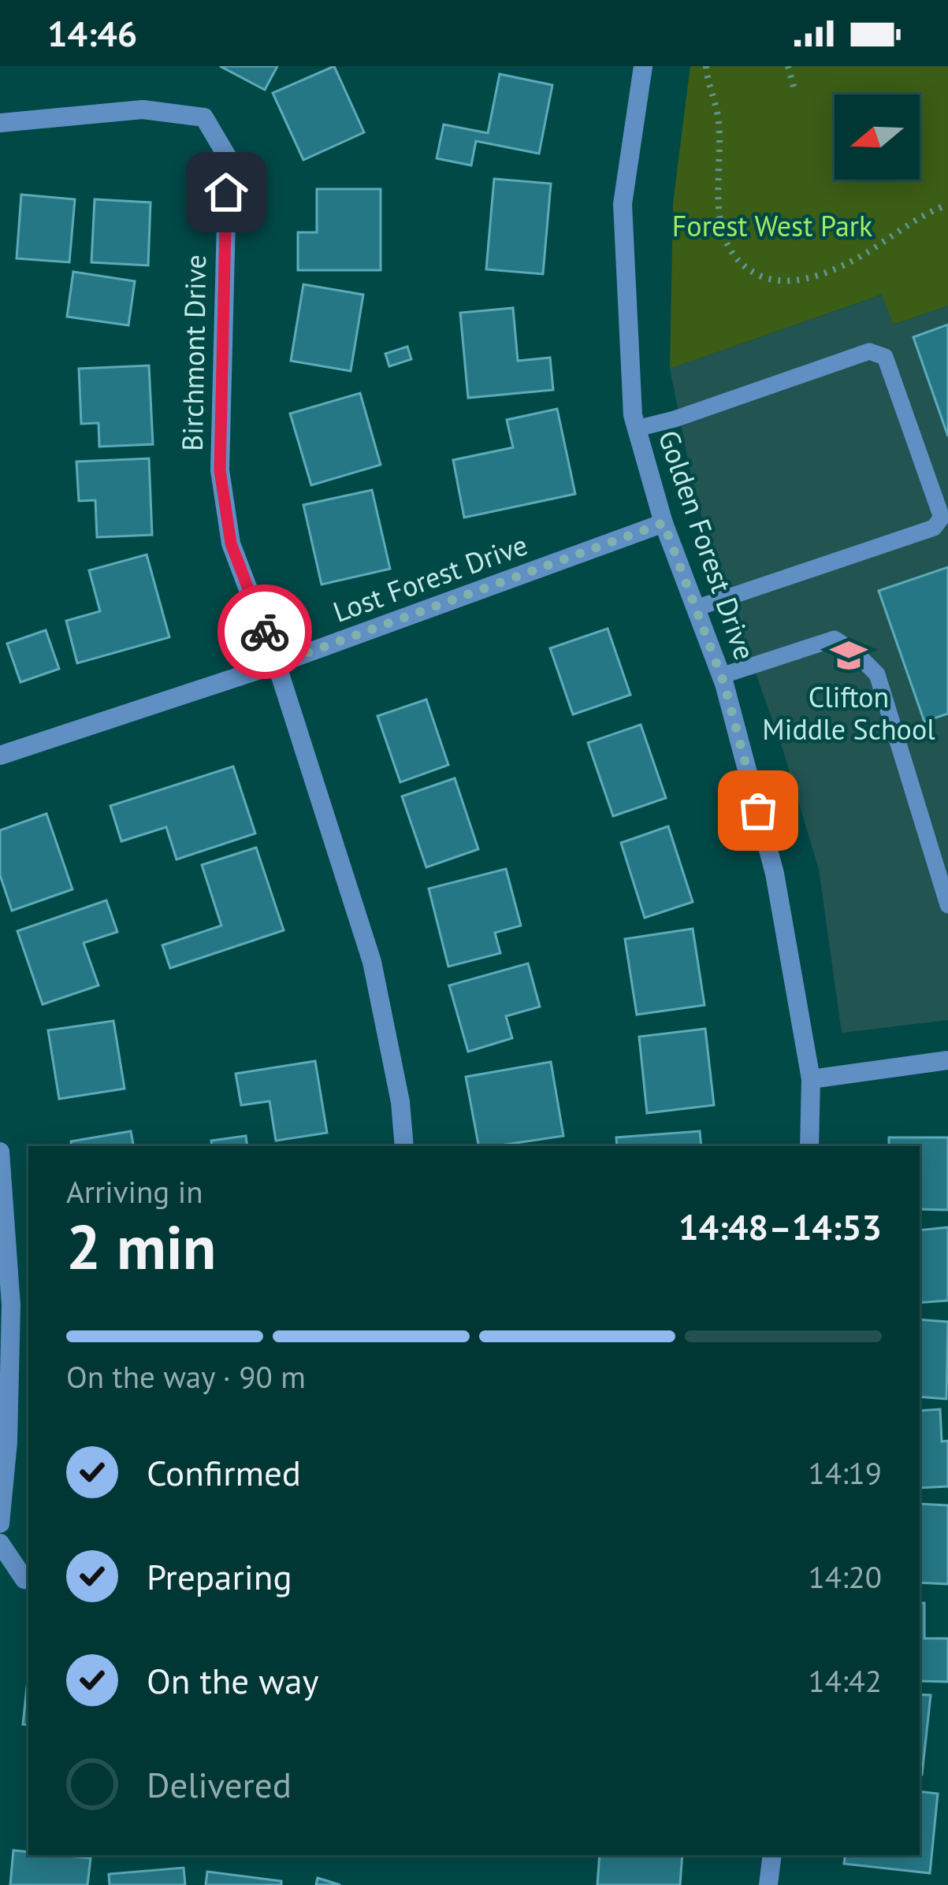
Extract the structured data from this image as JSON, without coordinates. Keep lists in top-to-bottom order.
{
  "streets": {
    "street": ["Birchmont Drive", "Golden Forest Drive", "Lost Forest Drive"]
  },
  "crossings": [
    ["Birchmont Drive", "Lost Forest Drive"],
    ["Golden Forest Drive", "Lost Forest Drive"]
  ],
  "parks": ["Forest West Park"],
  "places": {
    "school or university": ["Clifton Middle School"]
  },
  "north": "left",
  "page": {
    "status": "14:46",
    "heading": ["2 min", "Arriving in", "14:48–14:53"],
    "bar": "On the way · 90 m",
    "list": [
      ["Confirmed", "14:19"],
      ["Preparing", "14:20"],
      ["On the way", "14:42"],
      "Delivered"
    ]
  }
}
